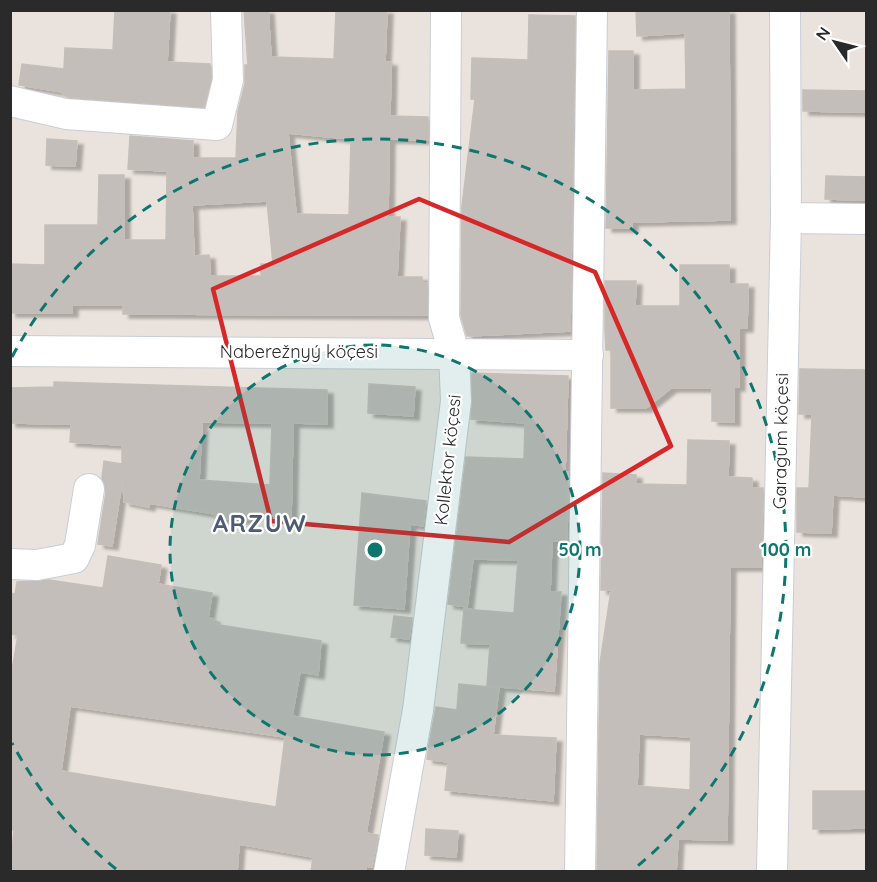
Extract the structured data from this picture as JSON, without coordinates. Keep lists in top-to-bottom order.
{
  "streets": {
    "street": ["Naberežnyý köçesi", "Garagum köçesi", "Kollektor köçesi"]
  },
  "crossings": [
    ["Naberežnyý köçesi", "Kollektor köçesi"]
  ],
  "districts": ["ARZUW"],
  "north": "top left",
  "rings": ["50 m", "100 m"]
}
